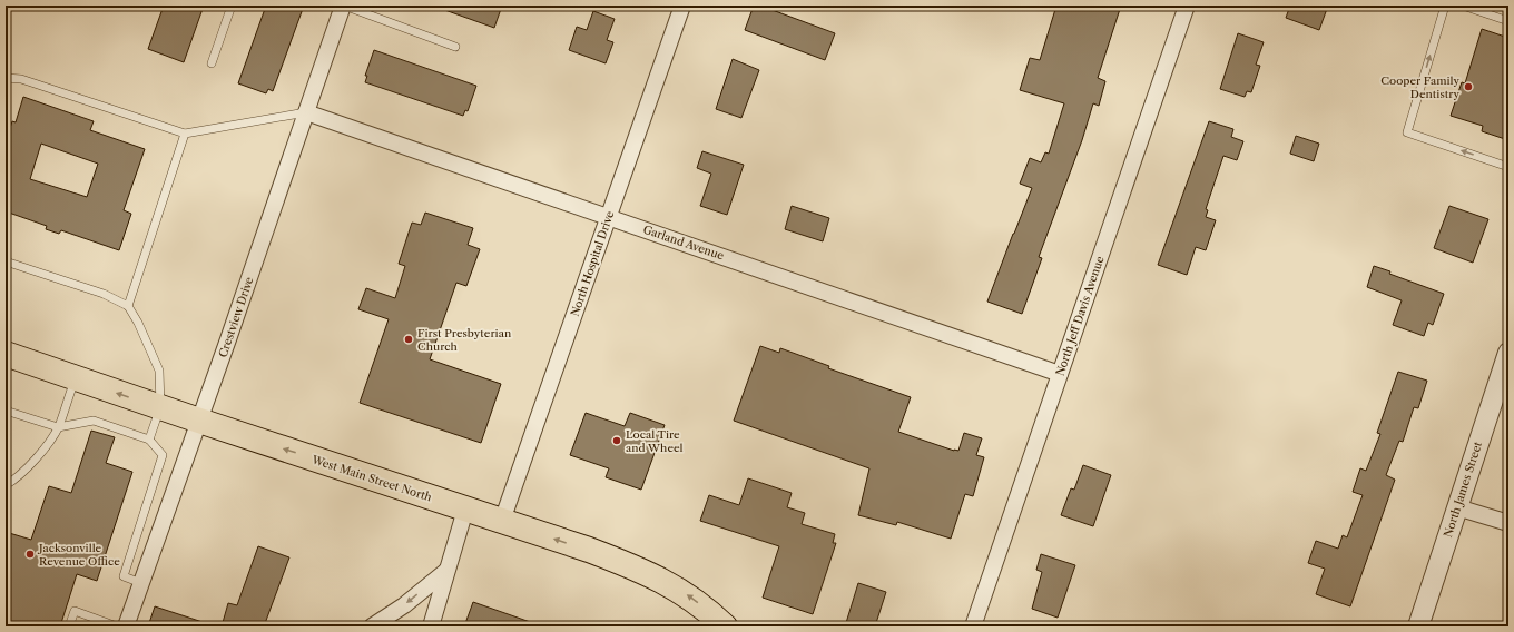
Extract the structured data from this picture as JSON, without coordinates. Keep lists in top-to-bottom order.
{
  "streets": {
    "main road": ["West Main Street North"],
    "street": [
      "Garland Avenue",
      "North Hospital Drive",
      "North Jeff Davis Avenue",
      "Crestview Drive",
      "North James Street"
    ]
  },
  "crossings": [
    ["Garland Avenue", "North Hospital Drive"],
    ["Garland Avenue", "North Jeff Davis Avenue"],
    ["Garland Avenue", "Crestview Drive"],
    ["North Hospital Drive", "West Main Street North"],
    ["Crestview Drive", "West Main Street North"]
  ],
  "one_way": ["West Main Street North"],
  "places": [
    "Cooper Family Dentistry",
    "First Presbyterian Church",
    "Local Tire and Wheel",
    "Jacksonville Revenue Office"
  ]
}
